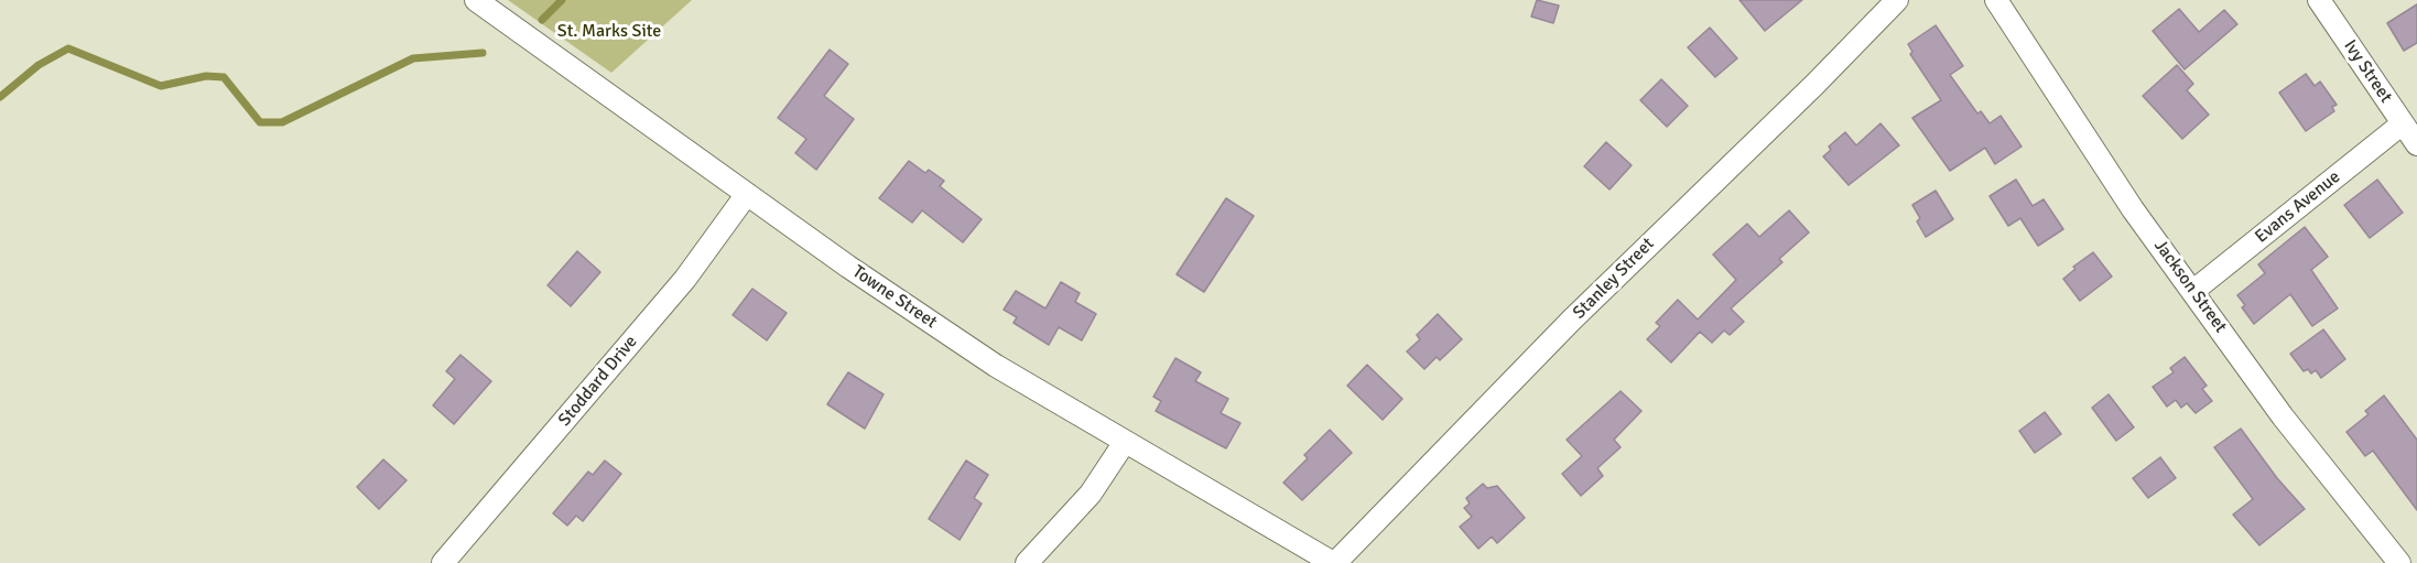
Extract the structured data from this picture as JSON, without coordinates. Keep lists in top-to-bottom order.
{
  "streets": {
    "street": [
      "Ivy Street",
      "Evans Avenue",
      "Stanley Street",
      "Jackson Street",
      "Towne Street",
      "Stoddard Drive"
    ]
  },
  "crossings": [
    ["Ivy Street", "Evans Avenue"],
    ["Evans Avenue", "Jackson Street"],
    ["Stanley Street", "Towne Street"],
    ["Towne Street", "Stoddard Drive"]
  ],
  "parks": ["St. Marks Site"]
}
